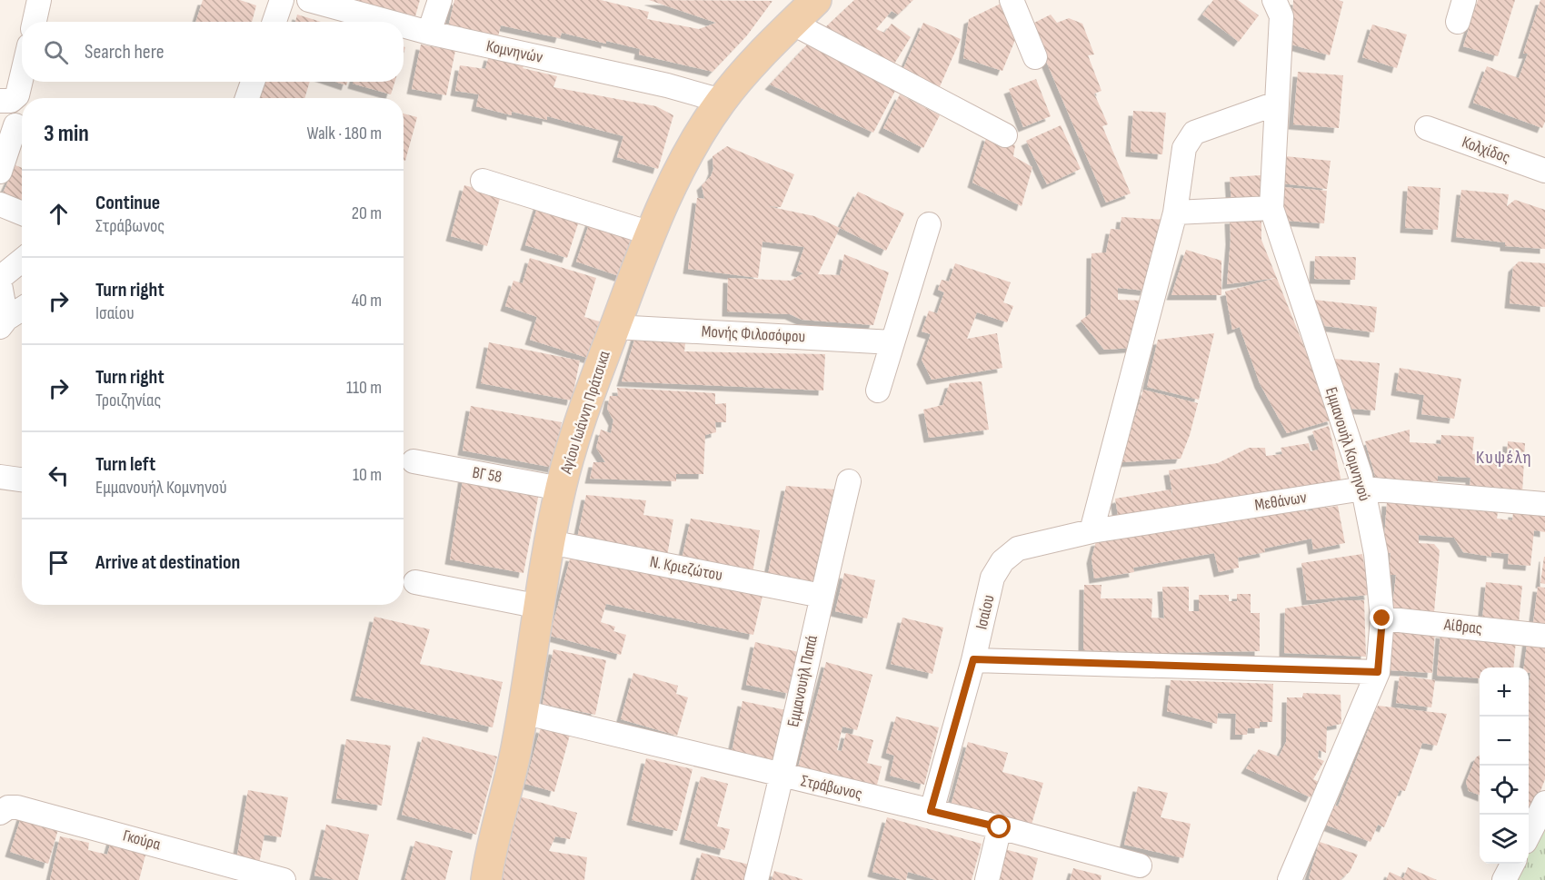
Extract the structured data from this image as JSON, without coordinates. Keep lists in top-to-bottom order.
{
  "streets": {
    "main road": ["Αγίου Ιωάννη Πράτσικα"],
    "street": [
      "Κομνηνών",
      "Κολχίδος",
      "Μονής Φιλοσόφου",
      "Εμμανουήλ Κομνηνού",
      "ΒΓ 58",
      "Μεθάνων",
      "Ν. Κριεζώτου",
      "Ισαίου",
      "Αίθρας",
      "Εμμανουήλ Παπά",
      "Στράβωνος",
      "Γκούρα"
    ]
  },
  "crossings": [
    ["Κομνηνών", "Αγίου Ιωάννη Πράτσικα"],
    ["Μονής Φιλοσόφου", "Αγίου Ιωάννη Πράτσικα"],
    ["Αγίου Ιωάννη Πράτσικα", "ΒΓ 58"],
    ["Αγίου Ιωάννη Πράτσικα", "Ν. Κριεζώτου"],
    ["Αγίου Ιωάννη Πράτσικα", "Στράβωνος"],
    ["Εμμανουήλ Κομνηνού", "Μεθάνων"],
    ["Εμμανουήλ Κομνηνού", "Αίθρας"],
    ["Μεθάνων", "Ισαίου"],
    ["Ν. Κριεζώτου", "Εμμανουήλ Παπά"],
    ["Ισαίου", "Στράβωνος"],
    ["Εμμανουήλ Παπά", "Στράβωνος"]
  ],
  "districts": ["Κυψέλη"],
  "page": {
    "search": "Search here",
    "heading": ["3 min", "Walk · 180 m"],
    "list": [
      ["Continue", "Στράβωνος", "20 m"],
      ["Turn right", "Ισαίου", "40 m"],
      ["Turn right", "Τροιζηνίας", "110 m"],
      ["Turn left", "Εμμανουήλ Κομνηνού", "10 m"],
      "Arrive at destination"
    ],
    "map_buttons": ["+", "−"]
  }
}
